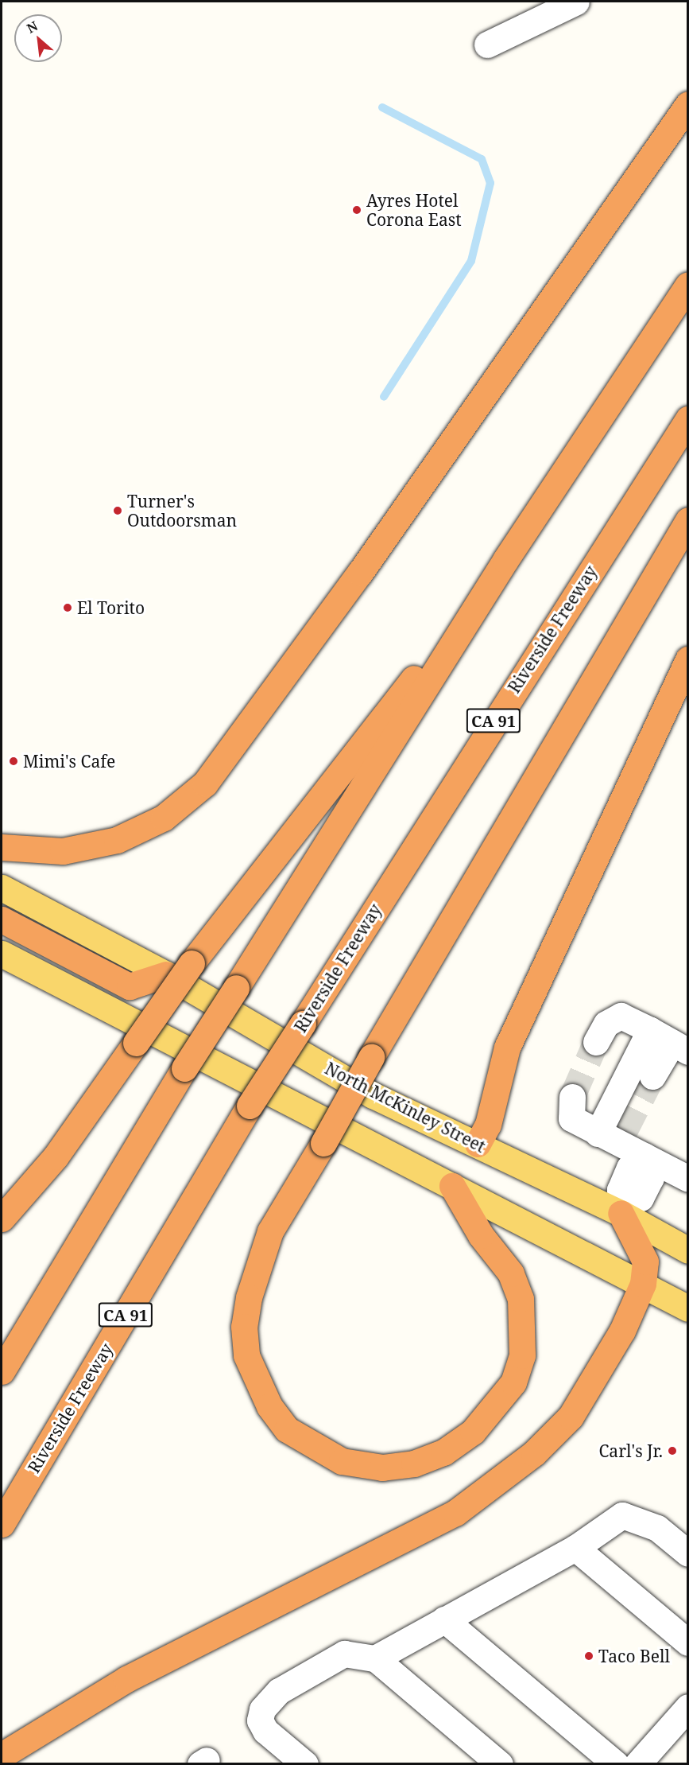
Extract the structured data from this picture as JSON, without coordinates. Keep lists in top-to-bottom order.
{
  "streets": {
    "highway": ["Riverside Freeway", "CA 91"],
    "main road": ["North McKinley Street"]
  },
  "places": [
    "Ayres Hotel Corona East",
    "Turner's Outdoorsman",
    "El Torito",
    "Mimi's Cafe",
    "Carl's Jr.",
    "Taco Bell"
  ],
  "north": "top left"
}
